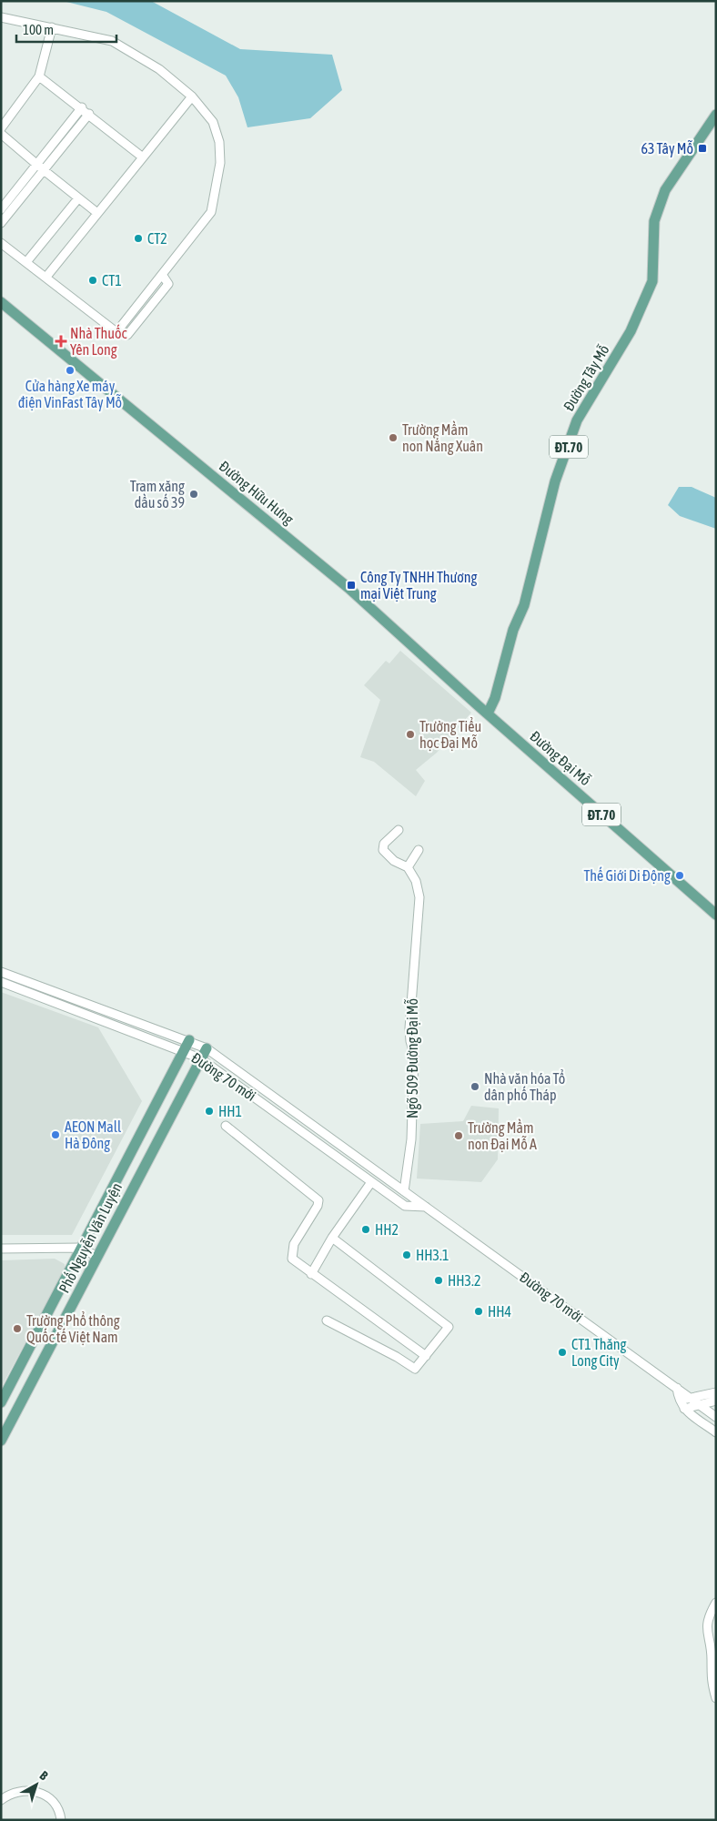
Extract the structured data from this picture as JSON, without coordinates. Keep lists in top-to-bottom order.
{
  "streets": {
    "main road": [
      "Đường Tây Mỗ",
      "ĐT.70",
      "Đường Hữu Hưng",
      "Đường Đại Mỗ",
      "Phố Nguyễn Văn Luyện"
    ],
    "street": ["Ngõ 509 Đường Đại Mỗ", "Đường 70 mới"]
  },
  "crossings": [
    ["Đường Tây Mỗ", "Đường Hữu Hưng"],
    ["Đường Tây Mỗ", "Đường Đại Mỗ"],
    ["Đường Hữu Hưng", "Đường Đại Mỗ"],
    ["Ngõ 509 Đường Đại Mỗ", "Đường 70 mới"],
    ["Đường 70 mới", "Phố Nguyễn Văn Luyện"]
  ],
  "places": {
    "transit": ["63 Tây Mỗ", "Công Ty TNHH Thương mại Việt Trung"],
    "other": [
      "CT2",
      "CT1",
      "Cửa hàng Xe máy điện VinFast Tây Mỗ",
      "Trường Mầm non Nắng Xuân",
      "Trạm xăng dầu số 39",
      "Trường Tiểu học Đại Mỗ",
      "Thế Giới Di Động",
      "Nhà văn hóa Tổ dân phố Tháp",
      "HH1",
      "AEON Mall Hà Đông",
      "Trường Mầm non Đại Mỗ A",
      "HH2",
      "HH3.1",
      "HH3.2",
      "HH4",
      "Trường Phổ thông Quốc tế Việt Nam",
      "CT1 Thăng Long City"
    ],
    "health": ["Nhà Thuốc Yên Long"]
  },
  "scale_bar": "100 m",
  "north": "top right"
}
